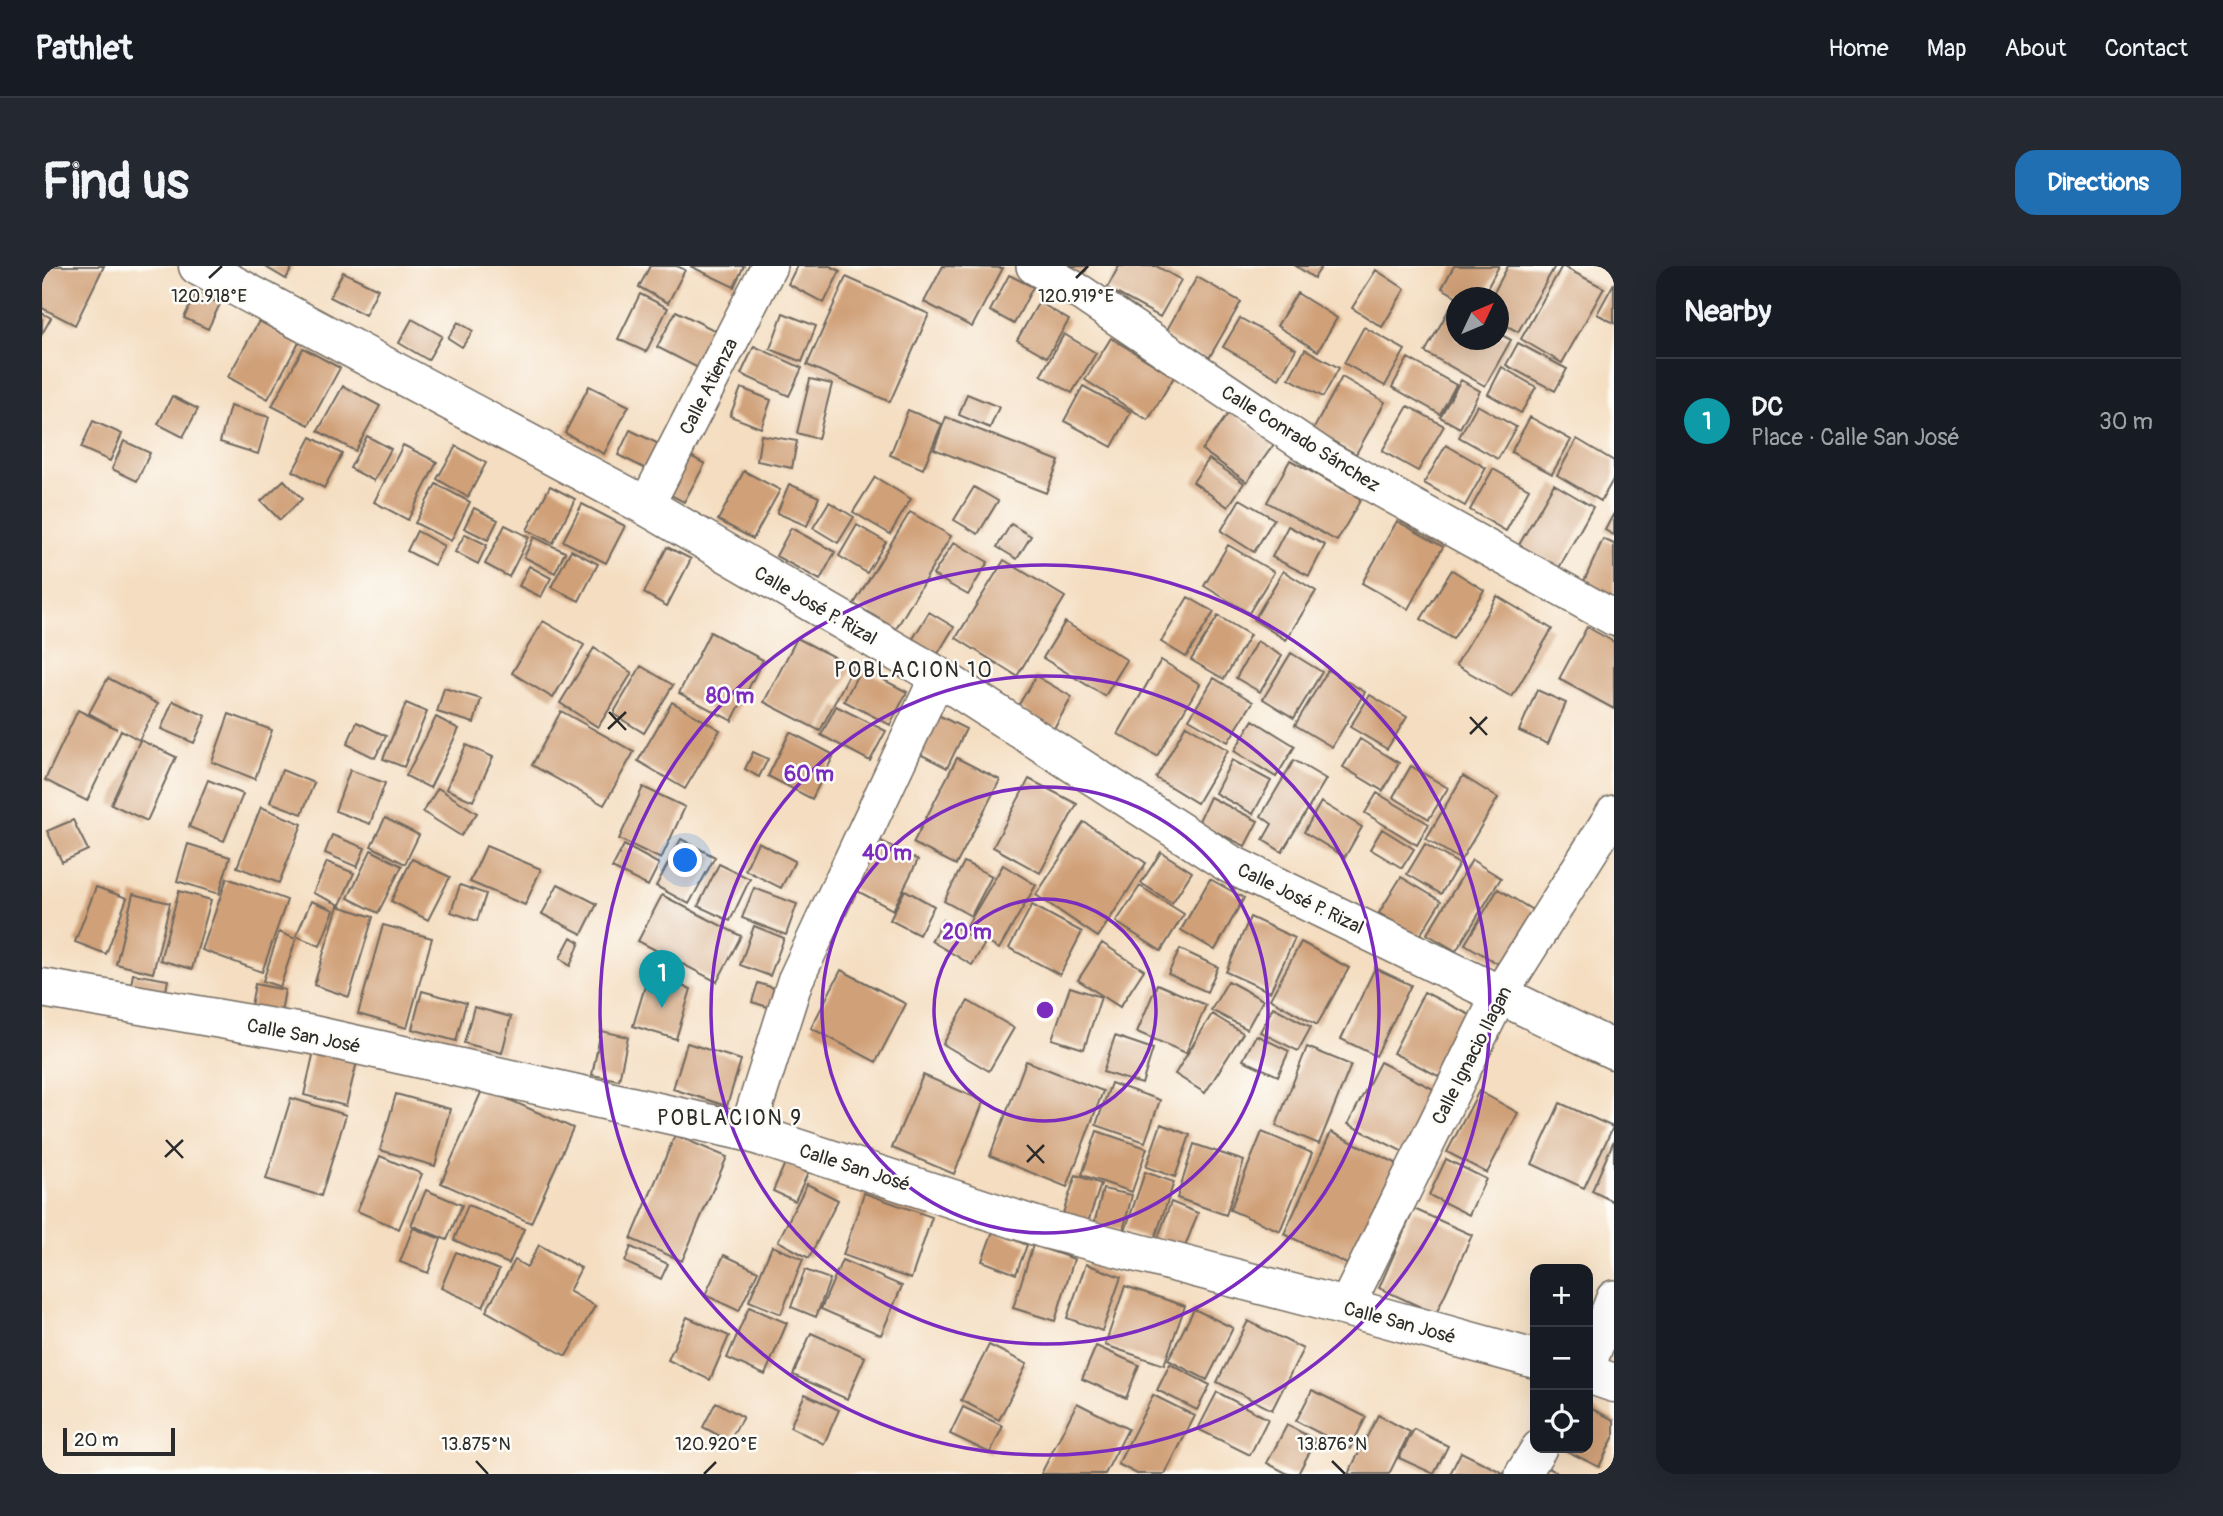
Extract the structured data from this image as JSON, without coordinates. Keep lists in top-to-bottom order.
{
  "streets": {
    "main road": ["Calle José P. Rizal", "Calle San José"],
    "street": ["Calle Atienza", "Calle Conrado Sánchez", "Calle Ignacio Ilagan"]
  },
  "crossings": [
    ["Calle Atienza", "Calle José P. Rizal"],
    ["Calle José P. Rizal", "Calle Ignacio Ilagan"],
    ["Calle San José", "Calle Ignacio Ilagan"]
  ],
  "districts": ["POBLACION 10", "POBLACION 9"],
  "scale_bar": "20 m",
  "north": "top right",
  "page": {
    "header": "Pathlet",
    "nav": [
      "Home",
      "Map",
      "About",
      "Contact"
    ],
    "buttons": "Directions",
    "title": "Find us",
    "heading": "Nearby",
    "list": [
      {
        "mark": "1",
        "name": "DC",
        "note": "Place · Calle San José",
        "value": "30 m"
      }
    ],
    "pins": "1",
    "map_buttons": ["+", "−"],
    "scale": "20 m"
  },
  "coordinates": [
    "120.918°E",
    "120.919°E",
    "13.875°N",
    "13.876°N",
    "120.920°E"
  ],
  "rings": [
    "80 m",
    "60 m",
    "40 m",
    "20 m"
  ]
}
